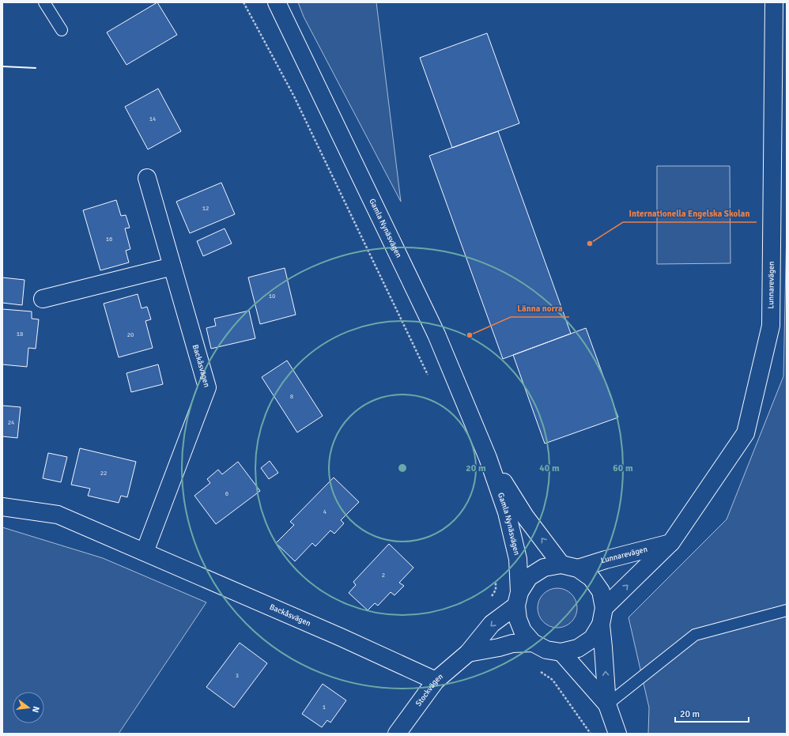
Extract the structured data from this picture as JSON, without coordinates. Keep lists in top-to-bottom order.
{
  "streets": {
    "street": [
      "Gamla Nynäsvägen",
      "Lunnarevägen",
      "Backåsvägen",
      "Stockvägen"
    ]
  },
  "crossings": [
    ["Gamla Nynäsvägen", "Lunnarevägen"],
    ["Gamla Nynäsvägen", "Stockvägen"],
    ["Lunnarevägen", "Stockvägen"],
    ["Backåsvägen", "Stockvägen"]
  ],
  "places": ["Internationella Engelska Skolan", "Länna norra"],
  "house_numbers": [
    "14",
    "12",
    "16",
    "10",
    "18",
    "20",
    "8",
    "24",
    "22",
    "6",
    "4",
    "2",
    "3",
    "1"
  ],
  "scale_bar": "20 m",
  "north": "right",
  "rings": ["20 m", "40 m", "60 m"]
}
